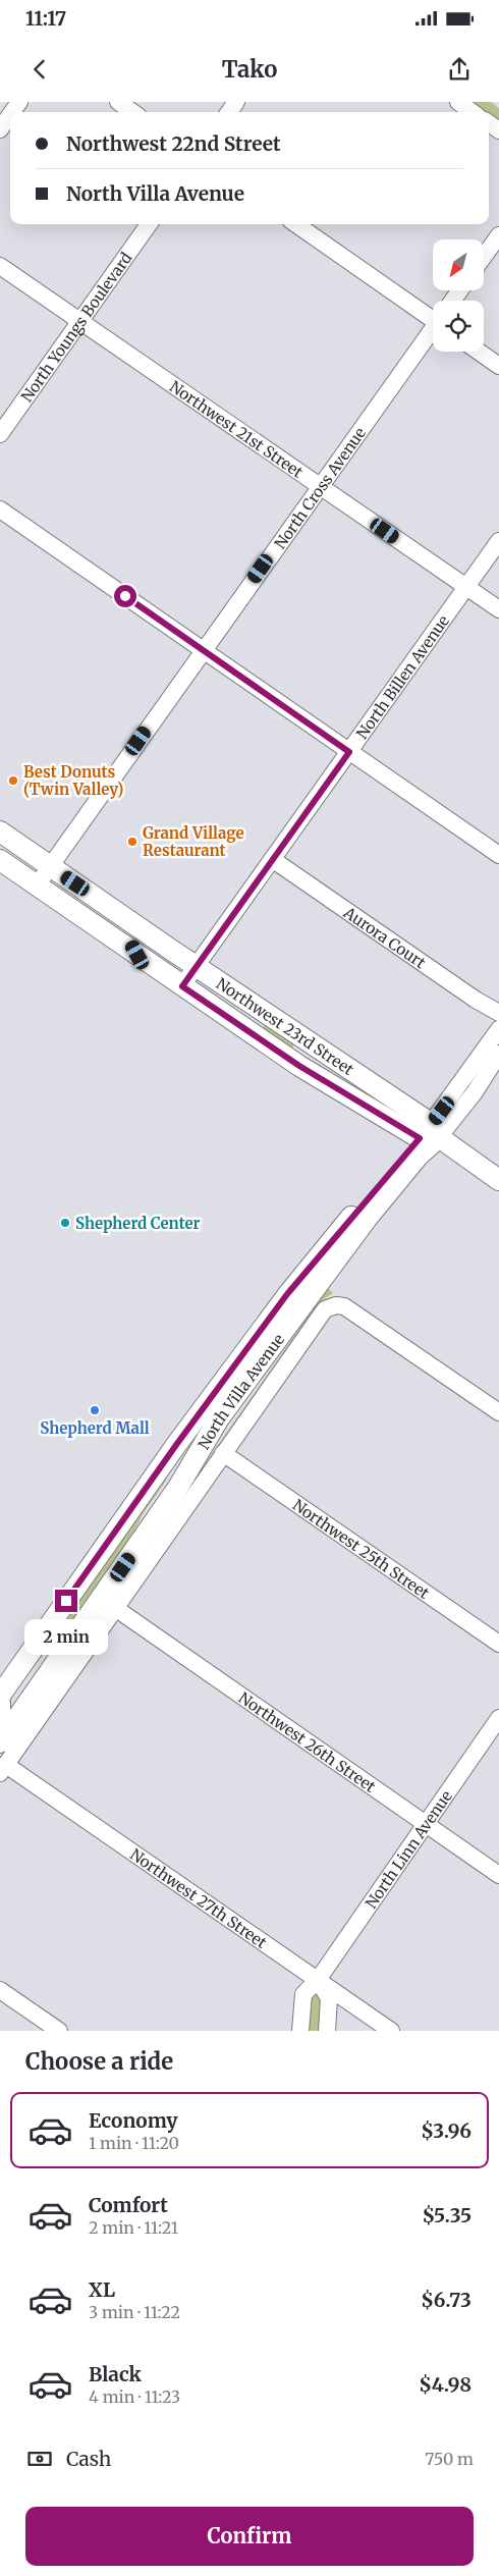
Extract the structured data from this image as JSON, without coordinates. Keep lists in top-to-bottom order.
{
  "streets": {
    "main road": ["Northwest 23rd Street", "North Villa Avenue"],
    "street": [
      "North Youngs Boulevard",
      "Northwest 21st Street",
      "North Cross Avenue",
      "North Billen Avenue",
      "Aurora Court",
      "Northwest 25th Street",
      "Northwest 26th Street",
      "North Linn Avenue",
      "Northwest 27th Street"
    ]
  },
  "crossings": [
    ["North Youngs Boulevard", "Northwest 21st Street"],
    ["Northwest 21st Street", "North Cross Avenue"],
    ["Northwest 21st Street", "North Billen Avenue"],
    ["North Cross Avenue", "Northwest 23rd Street"],
    ["North Billen Avenue", "Aurora Court"],
    ["North Billen Avenue", "Northwest 23rd Street"],
    ["Northwest 23rd Street", "North Villa Avenue"],
    ["North Villa Avenue", "Northwest 25th Street"],
    ["North Villa Avenue", "Northwest 26th Street"],
    ["North Villa Avenue", "Northwest 27th Street"],
    ["Northwest 26th Street", "North Linn Avenue"],
    ["North Linn Avenue", "Northwest 27th Street"]
  ],
  "places": [
    "Best Donuts (Twin Valley)",
    "Grand Village Restaurant",
    "Shepherd Center",
    "Shepherd Mall"
  ],
  "north": "bottom left",
  "page": {
    "status": "11:17",
    "header": "Tako",
    "banner": ["Northwest 22nd Street", "North Villa Avenue"],
    "bubble": "2 min",
    "heading": "Choose a ride",
    "list": [
      {
        "name": "Economy",
        "note": "1 min · 11:20",
        "value": "$3.96"
      },
      {
        "name": "Comfort",
        "note": "2 min · 11:21",
        "value": "$5.35"
      },
      {
        "name": "XL",
        "note": "3 min · 11:22",
        "value": "$6.73"
      },
      {
        "name": "Black",
        "note": "4 min · 11:23",
        "value": "$4.98"
      }
    ],
    "pay": ["Cash", "750 m"],
    "buttons": "Confirm"
  }
}
